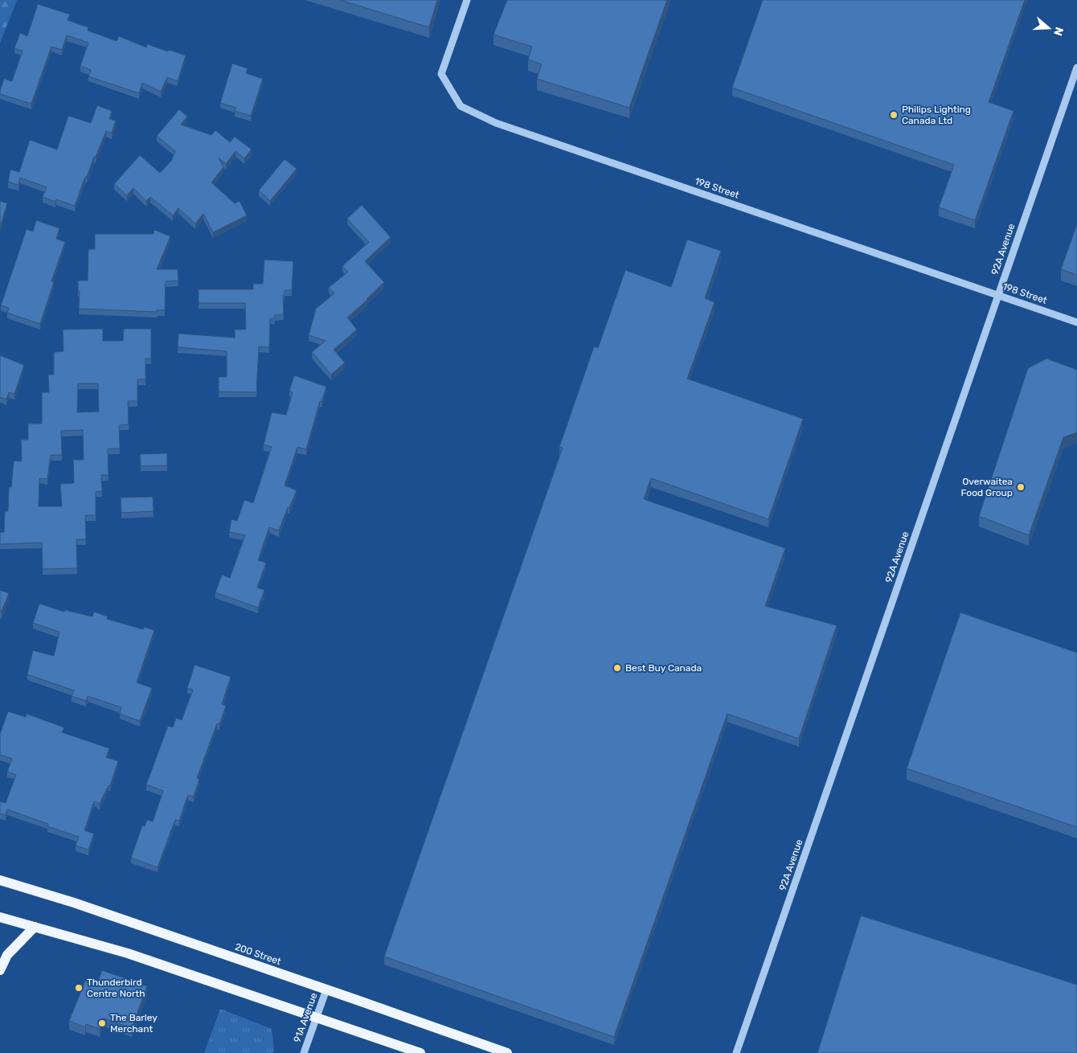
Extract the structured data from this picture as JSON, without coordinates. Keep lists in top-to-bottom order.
{
  "streets": {
    "main road": ["200 Street"],
    "street": ["198 Street", "92A Avenue", "91A Avenue"]
  },
  "crossings": [
    ["198 Street", "92A Avenue"],
    ["200 Street", "91A Avenue"]
  ],
  "places": [
    "Philips Lighting Canada Ltd",
    "Overwaitea Food Group",
    "Best Buy Canada",
    "Thunderbird Centre North",
    "The Barley Merchant"
  ],
  "north": "right"
}
